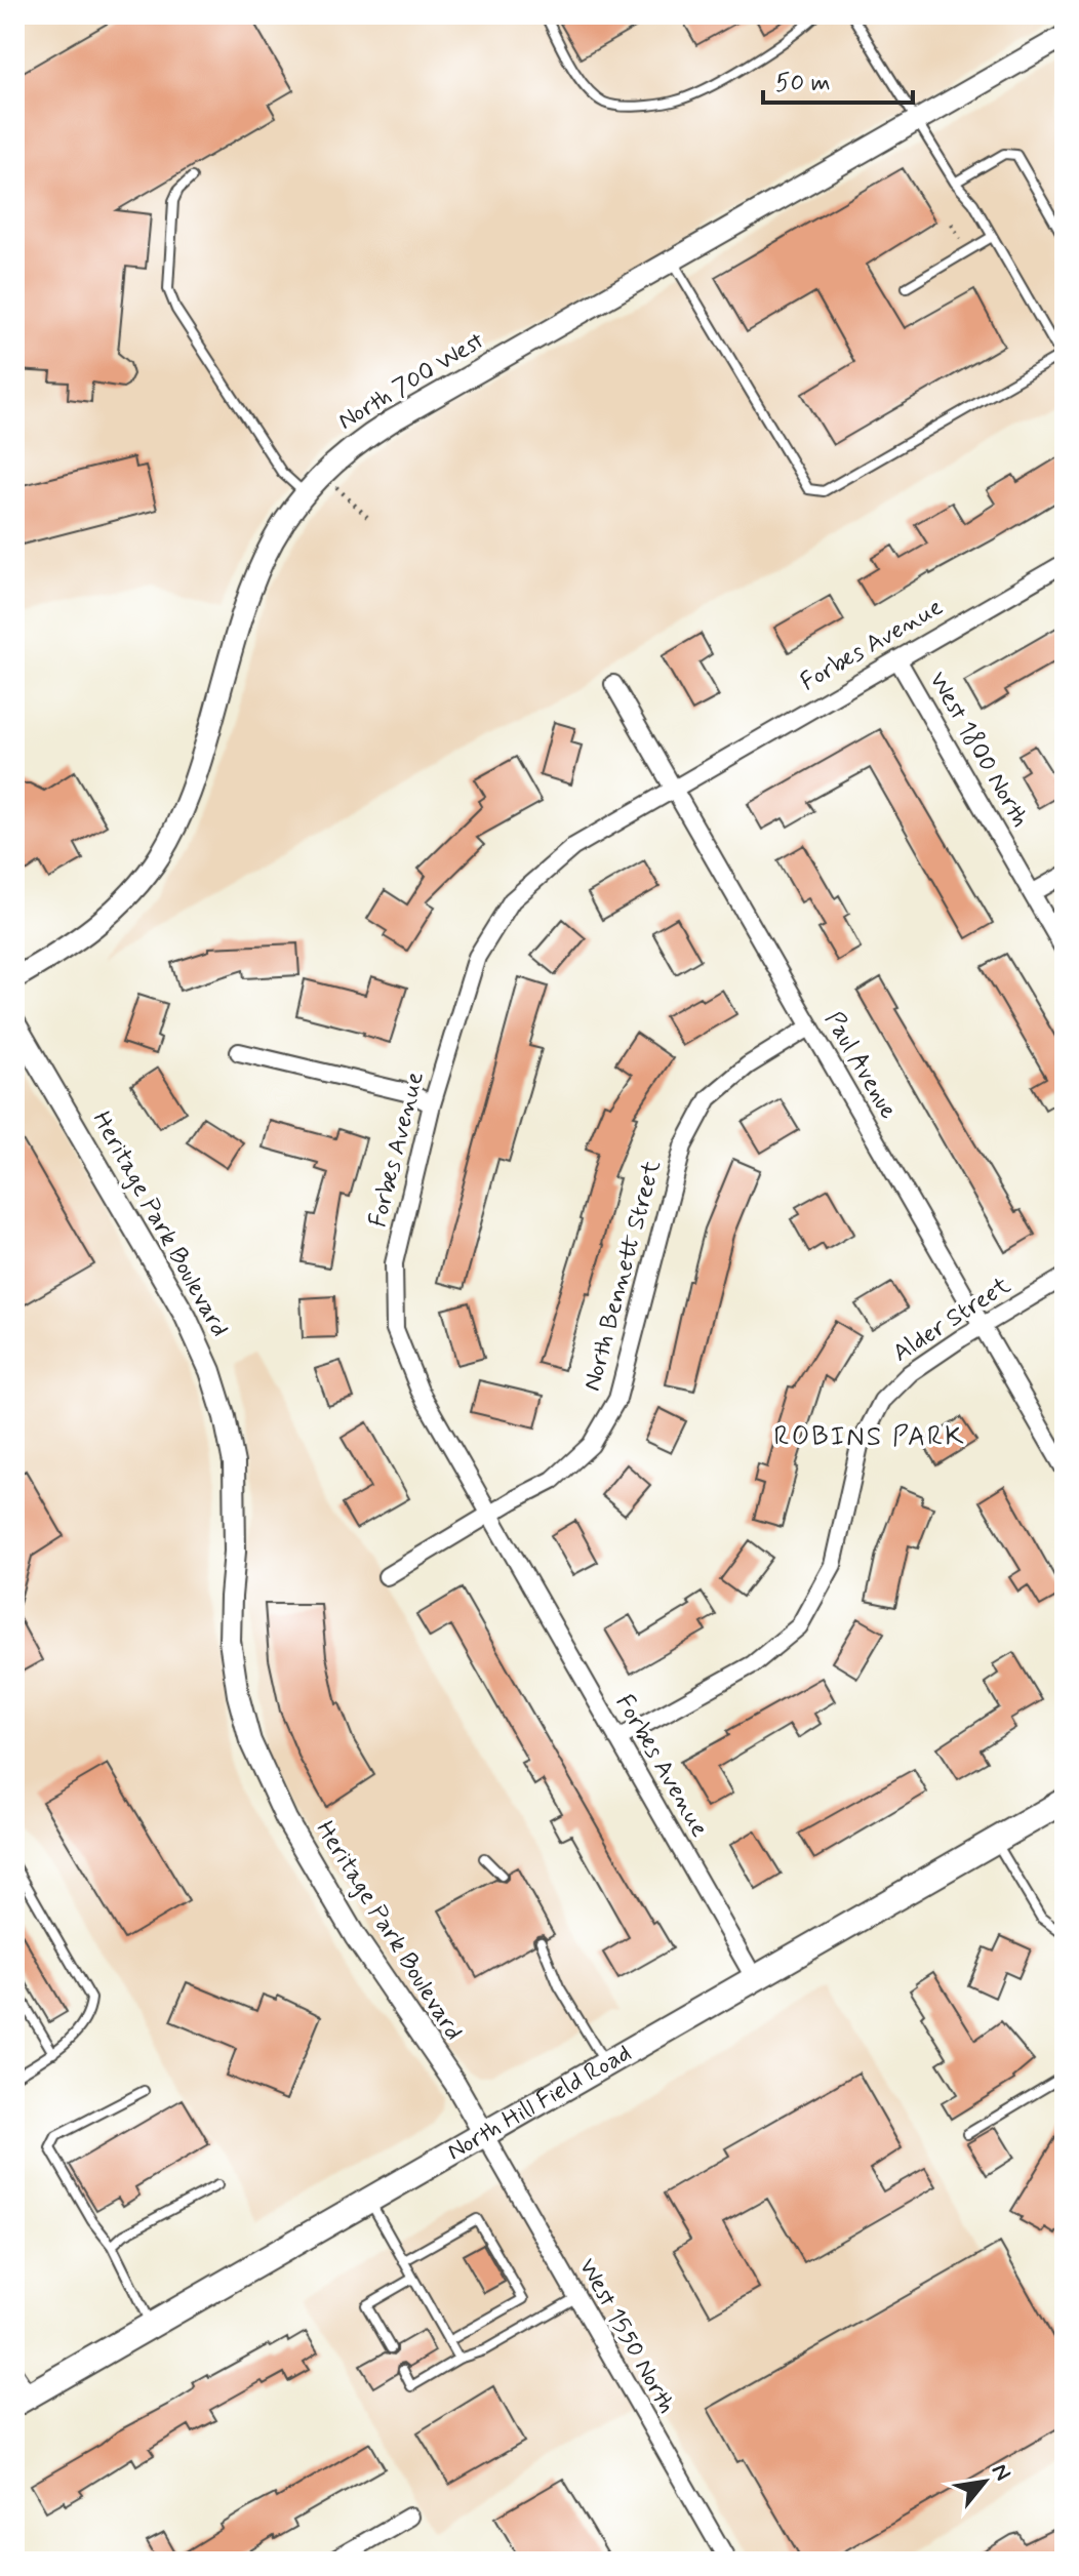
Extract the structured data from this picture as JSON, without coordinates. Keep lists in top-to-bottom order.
{
  "streets": {
    "main road": ["North Hill Field Road"],
    "street": [
      "North 700 West",
      "Forbes Avenue",
      "West 1800 North",
      "Paul Avenue",
      "Heritage Park Boulevard",
      "North Bennett Street",
      "Alder Street",
      "West 1550 North"
    ]
  },
  "crossings": [
    ["Forbes Avenue", "West 1800 North"],
    ["Forbes Avenue", "Paul Avenue"],
    ["Forbes Avenue", "North Bennett Street"],
    ["Forbes Avenue", "Alder Street"],
    ["Forbes Avenue", "North Hill Field Road"],
    ["Paul Avenue", "North Bennett Street"],
    ["Paul Avenue", "Alder Street"],
    ["Heritage Park Boulevard", "North Hill Field Road"],
    ["Heritage Park Boulevard", "West 1550 North"],
    ["North Hill Field Road", "West 1550 North"]
  ],
  "districts": ["ROBINS PARK"],
  "scale_bar": "50 m",
  "north": "top right"
}
